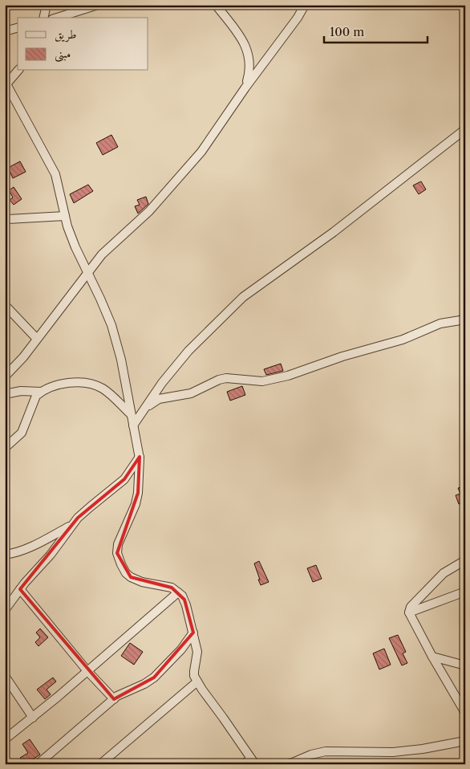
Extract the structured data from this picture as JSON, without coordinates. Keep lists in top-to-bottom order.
{
  "legend": ["طريق", "مبنى"],
  "scale_bar": "100 m"
}
